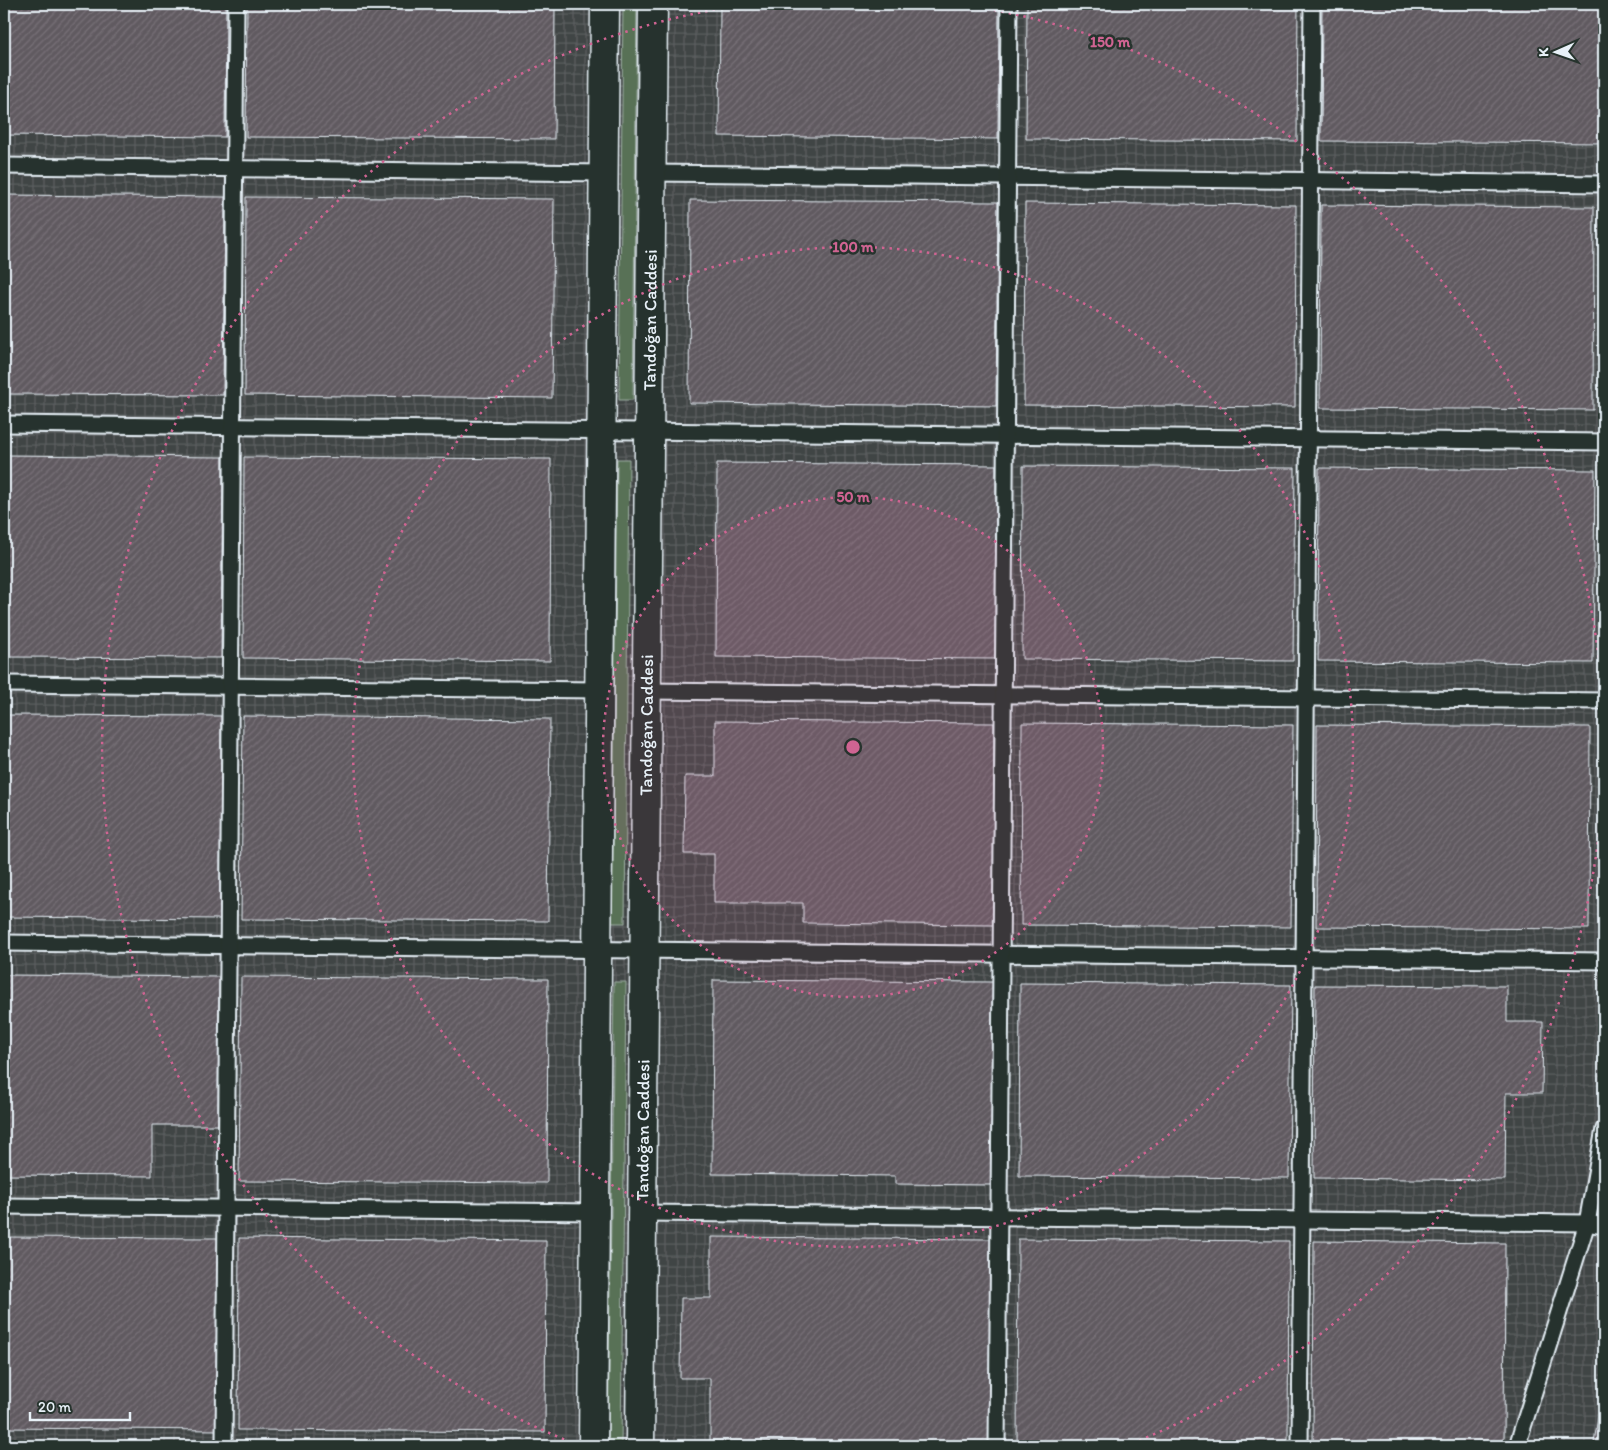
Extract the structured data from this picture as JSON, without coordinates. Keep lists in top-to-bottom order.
{
  "streets": {
    "street": ["Tandoğan Caddesi"]
  },
  "scale_bar": "20 m",
  "north": "left",
  "rings": ["150 m", "100 m", "50 m"]
}
